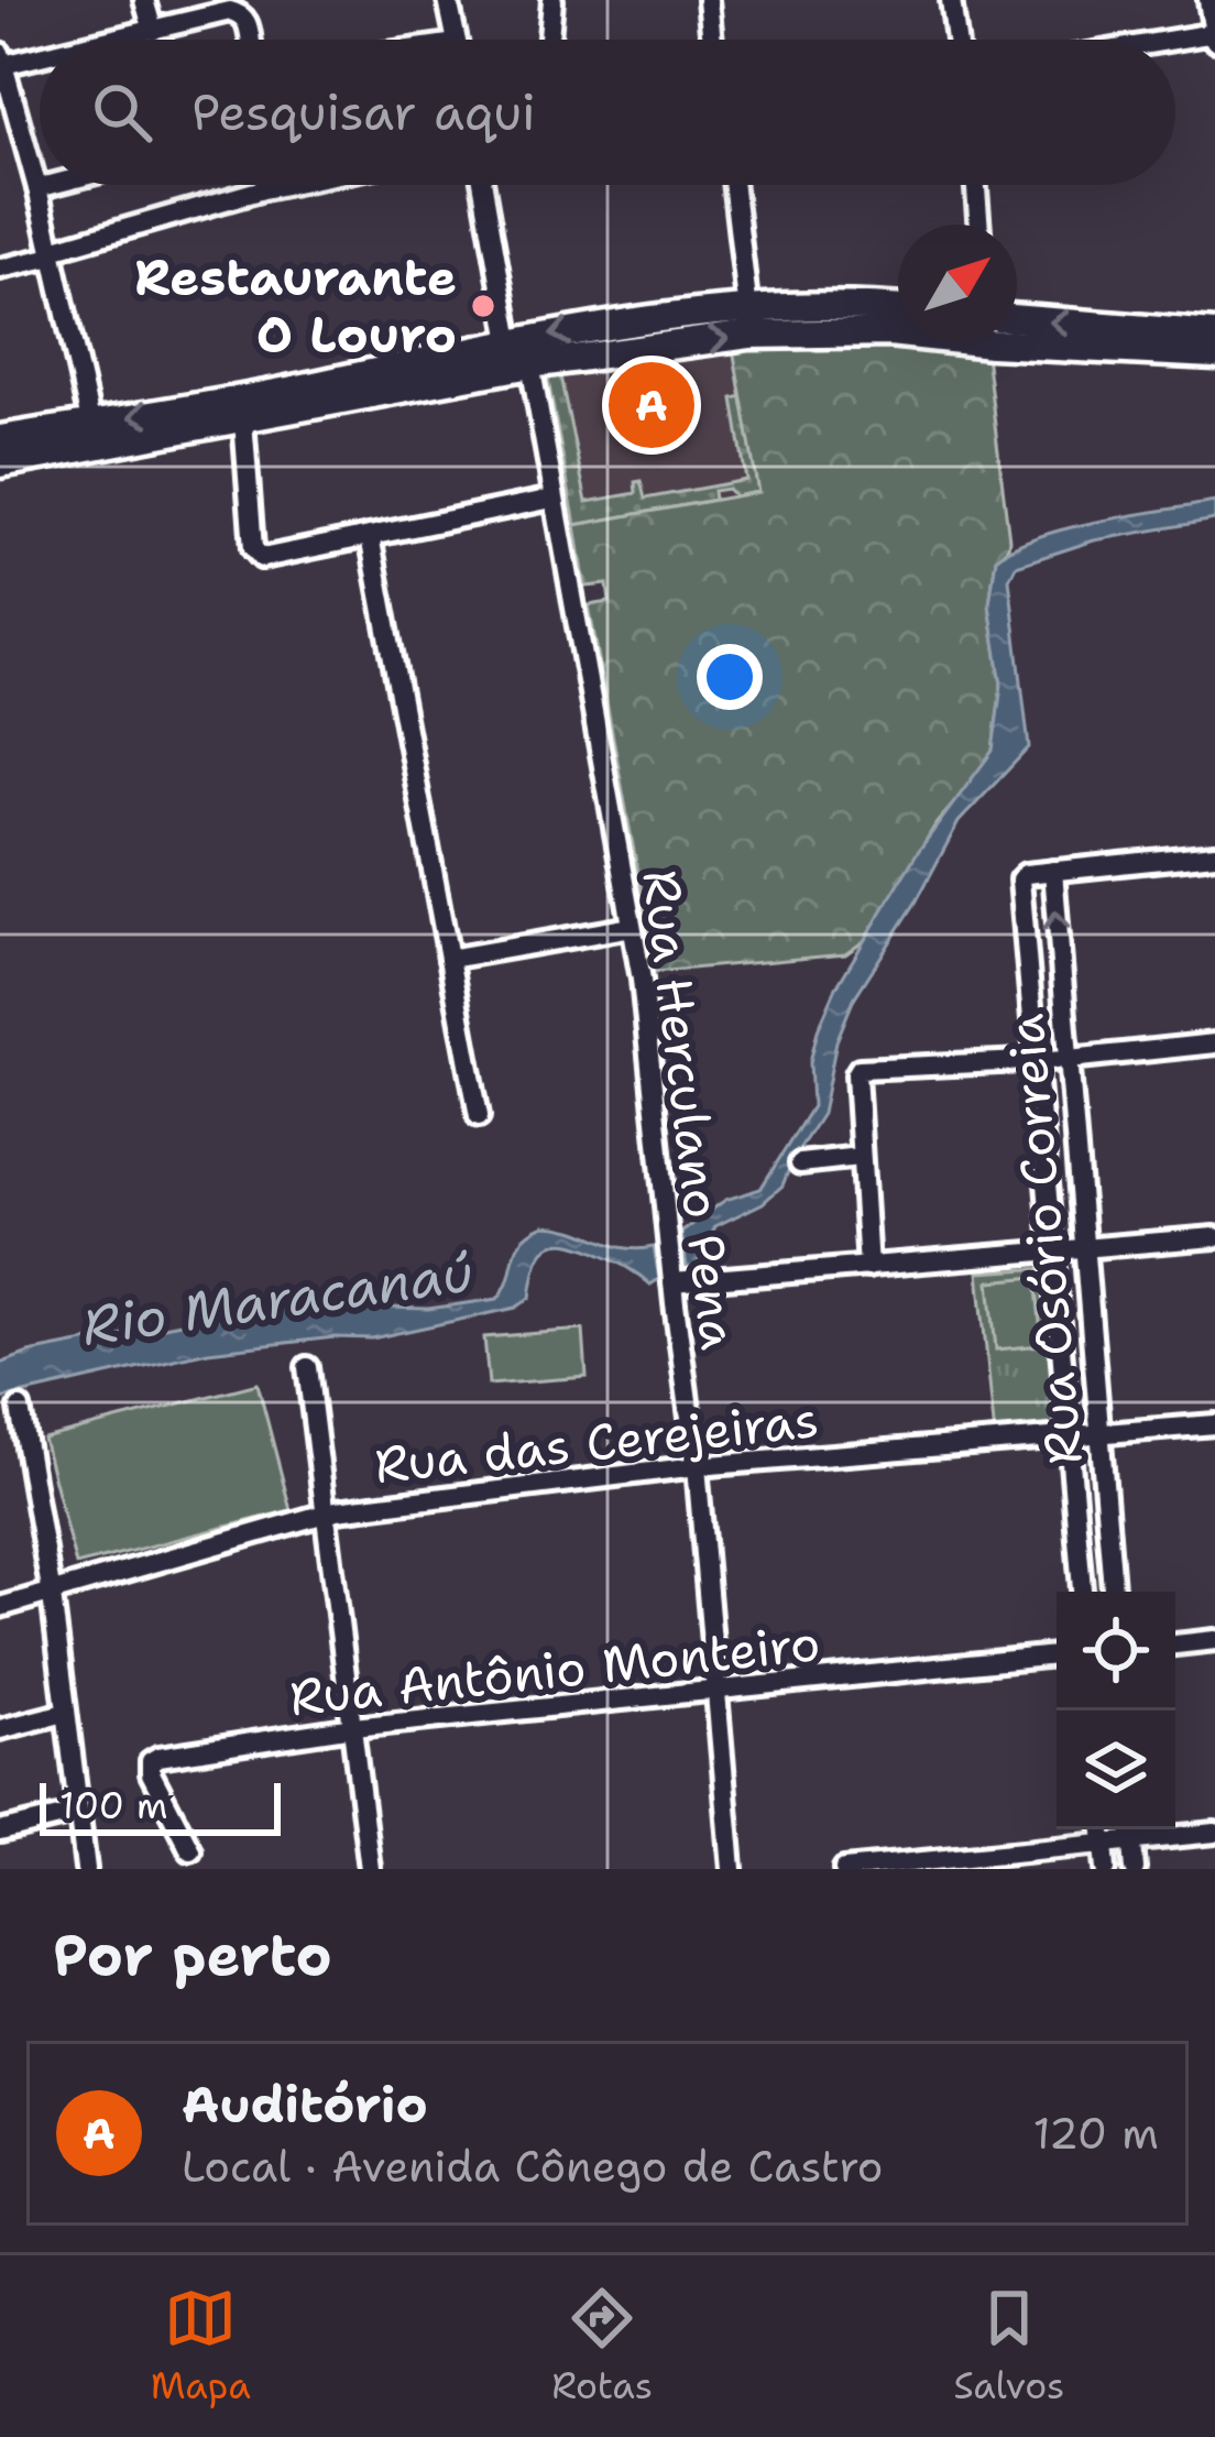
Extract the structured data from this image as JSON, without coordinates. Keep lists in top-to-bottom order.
{
  "streets": {
    "street": [
      "Rua Herculano Pena",
      "Rua Osório Correia",
      "Rua das Cerejeiras",
      "Rua Antônio Monteiro"
    ]
  },
  "crossings": [
    ["Rua Herculano Pena", "Rua das Cerejeiras"],
    ["Rua Herculano Pena", "Rua Antônio Monteiro"],
    ["Rua Osório Correia", "Rua das Cerejeiras"]
  ],
  "water": ["Rio Maracanaú"],
  "places": ["Restaurante O Louro"],
  "scale_bar": "100 m",
  "north": "top right",
  "page": {
    "search": "Pesquisar aqui",
    "pins": "A",
    "scale": "100 m",
    "heading": "Por perto",
    "list": [
      {
        "mark": "A",
        "name": "Auditório",
        "note": "Local · Avenida Cônego de Castro",
        "value": "120 m"
      }
    ],
    "nav": ["Mapa", "Rotas", "Salvos"]
  }
}
